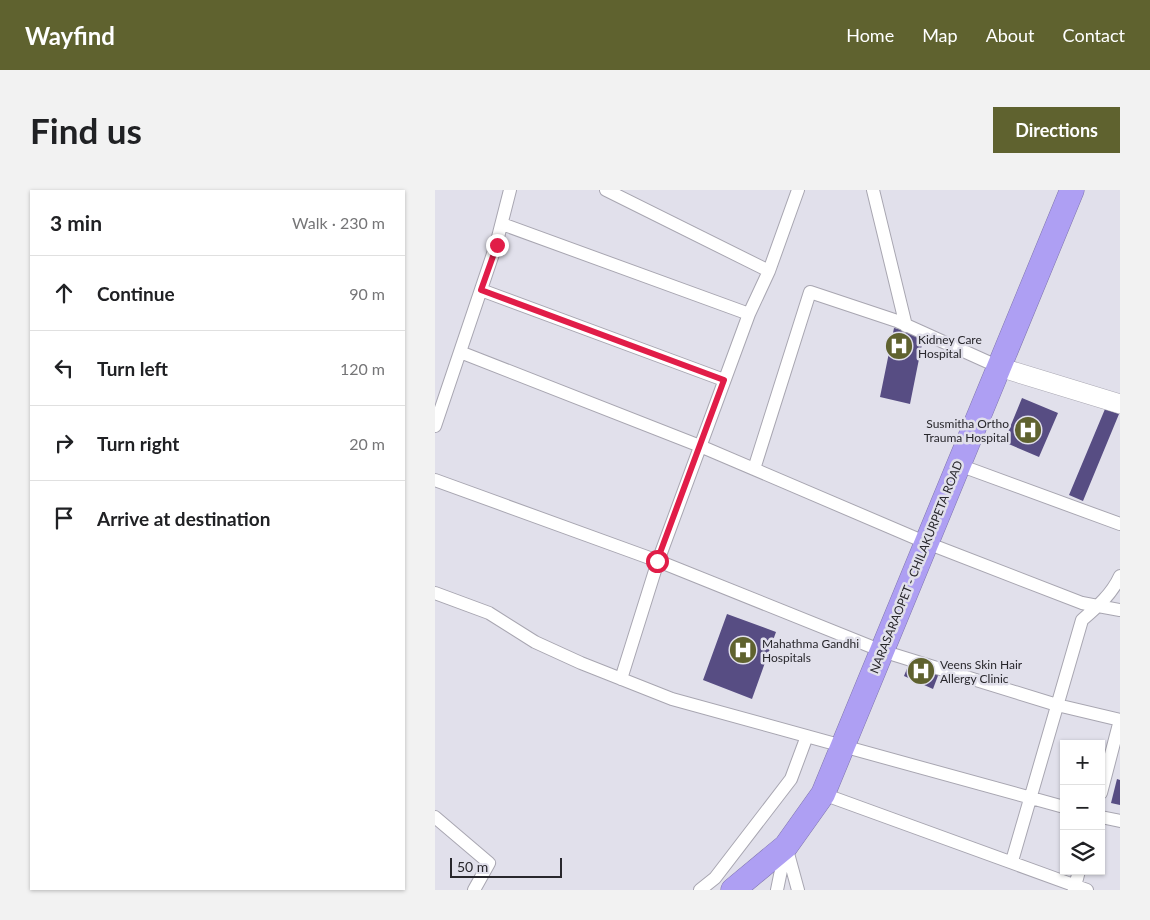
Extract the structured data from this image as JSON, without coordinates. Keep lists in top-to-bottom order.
{
  "streets": {
    "highway": ["NARASARAOPET - CHILAKURPETA ROAD"]
  },
  "places": {
    "hospital": [
      "Kidney Care Hospital",
      "Susmitha Ortho Trauma Hospital",
      "Mahathma Gandhi Hospitals",
      "Veens Skin Hair Allergy Clinic"
    ]
  },
  "scale_bar": "50 m",
  "page": {
    "header": "Wayfind",
    "nav": [
      "Home",
      "Map",
      "About",
      "Contact"
    ],
    "buttons": "Directions",
    "title": "Find us",
    "heading": ["3 min", "Walk · 230 m"],
    "list": [
      ["Continue", "90 m"],
      ["Turn left", "120 m"],
      ["Turn right", "20 m"],
      "Arrive at destination"
    ],
    "map_buttons": ["+", "−"],
    "scale": "50 m"
  }
}
